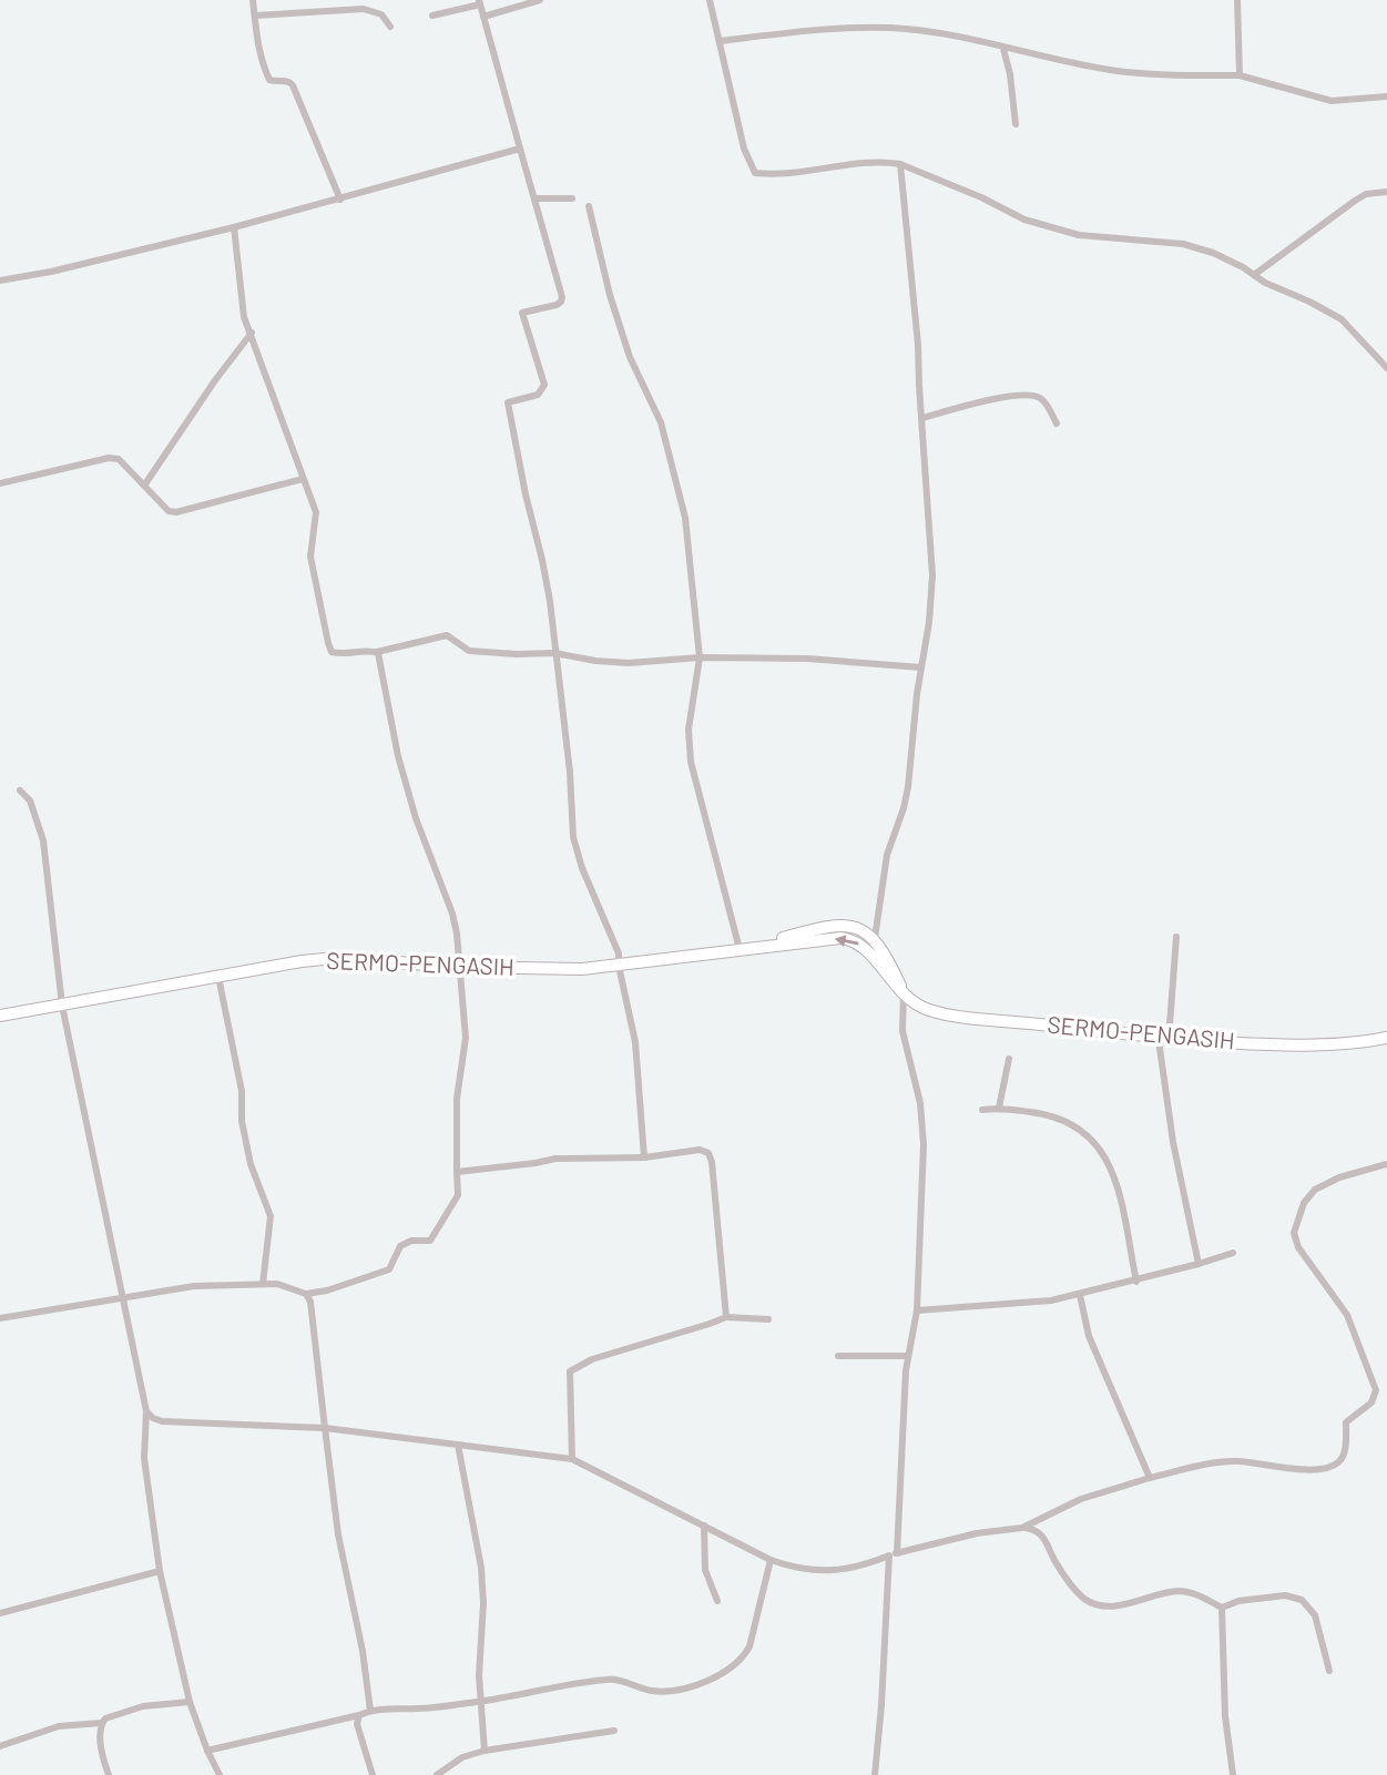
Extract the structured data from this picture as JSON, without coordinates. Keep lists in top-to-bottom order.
{
  "streets": {
    "main road": ["SERMO-PENGASIH"]
  }
}
